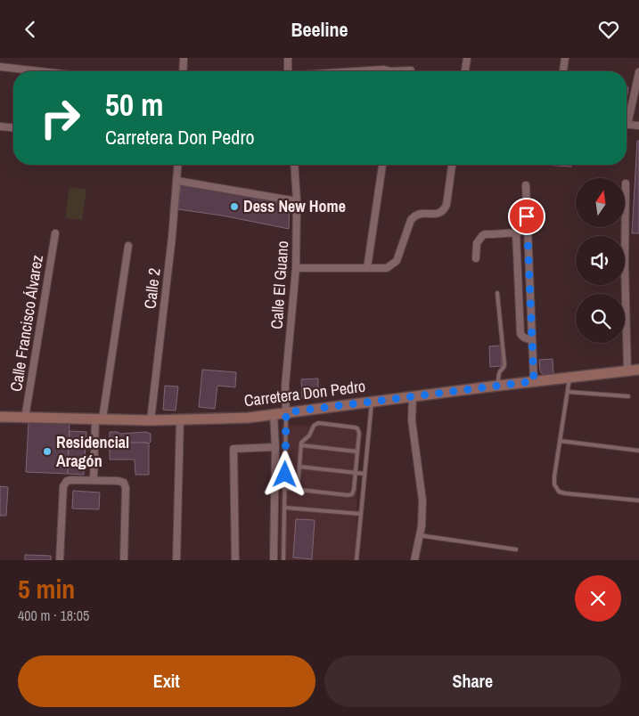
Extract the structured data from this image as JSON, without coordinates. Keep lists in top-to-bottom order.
{
  "streets": {
    "street": [
      "Calle El Guano",
      "Calle 2",
      "Calle Francisco Álvarez",
      "Carretera Don Pedro"
    ]
  },
  "crossings": [
    ["Calle El Guano", "Carretera Don Pedro"],
    ["Calle 2", "Carretera Don Pedro"],
    ["Calle Francisco Álvarez", "Carretera Don Pedro"]
  ],
  "places": ["Dess New Home", "Residencial Aragón"],
  "north": "top",
  "page": {
    "header": "Beeline",
    "turn": ["50 m", "Carretera Don Pedro"],
    "heading": ["5 min", "400 m · 18:05"],
    "buttons": ["Exit", "Share"]
  }
}
